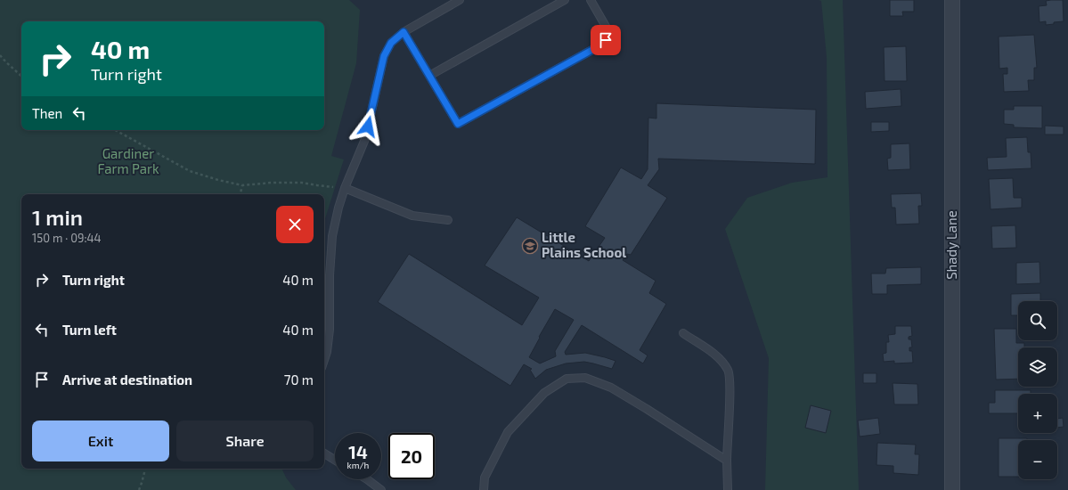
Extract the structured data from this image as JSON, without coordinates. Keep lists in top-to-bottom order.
{
  "streets": {
    "street": ["Shady Lane"]
  },
  "parks": ["Gardiner Farm Park"],
  "places": {
    "school or university": ["Little Plains School"]
  },
  "page": {
    "turn": ["40 m", "Turn right"],
    "then": "Then",
    "heading": ["1 min", "150 m · 09:44"],
    "list": [
      {
        "name": "Turn right",
        "value": "40 m"
      },
      {
        "name": "Turn left",
        "value": "40 m"
      },
      {
        "name": "Arrive at destination",
        "value": "70 m"
      }
    ],
    "map_buttons": ["+", "−"],
    "buttons": ["Exit", "Share"],
    "speed": "14 km/h",
    "limit": "20"
  }
}
